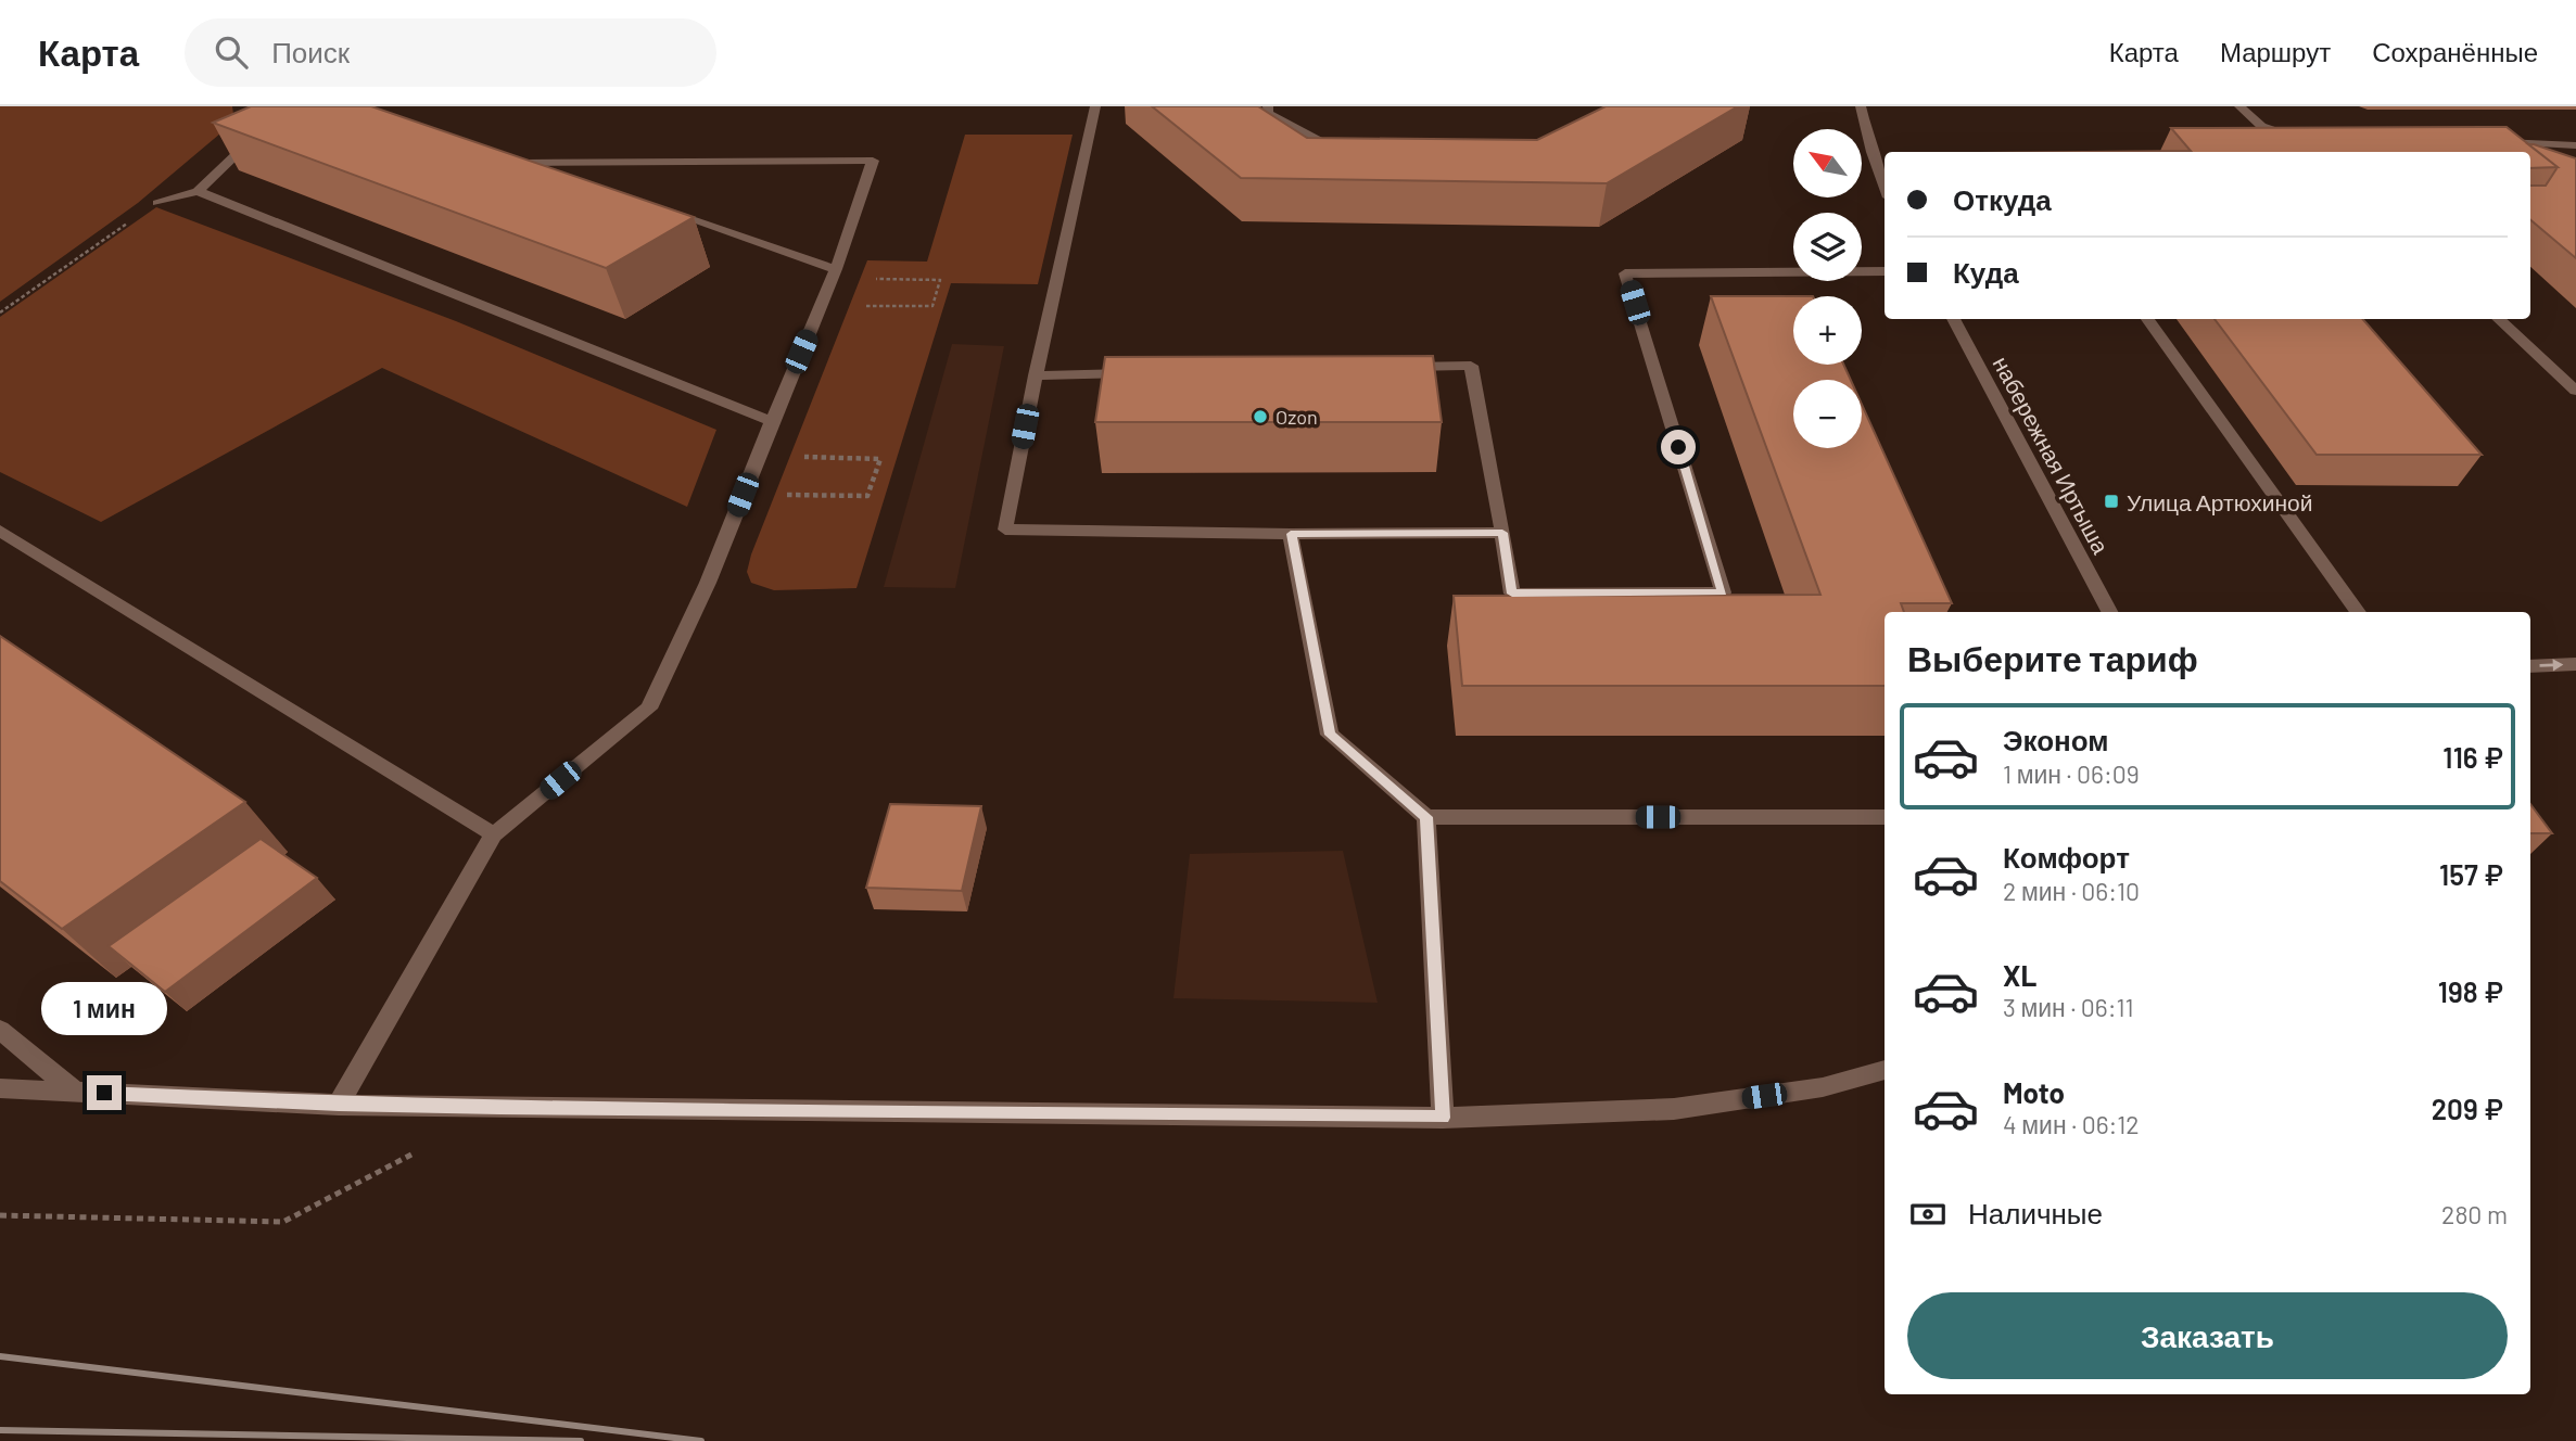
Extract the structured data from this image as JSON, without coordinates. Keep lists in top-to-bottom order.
{
  "streets": {
    "street": ["набережная Иртыша"]
  },
  "places": {
    "other": ["Ozon"],
    "transit": ["Улица Артюхиной"]
  },
  "north": "top left",
  "page": {
    "header": "Карта",
    "search": "Поиск",
    "nav": ["Карта", "Маршрут", "Сохранённые"],
    "map_buttons": ["+", "−"],
    "banner": ["Откуда", "Куда"],
    "heading": "Выберите тариф",
    "list": [
      {
        "name": "Эконом",
        "note": "1 мин · 06:09",
        "value": "116 ₽"
      },
      {
        "name": "Комфорт",
        "note": "2 мин · 06:10",
        "value": "157 ₽"
      },
      {
        "name": "XL",
        "note": "3 мин · 06:11",
        "value": "198 ₽"
      },
      {
        "name": "Moto",
        "note": "4 мин · 06:12",
        "value": "209 ₽"
      }
    ],
    "bubble": "1 мин",
    "pay": ["Наличные", "280 m"],
    "buttons": "Заказать"
  }
}
